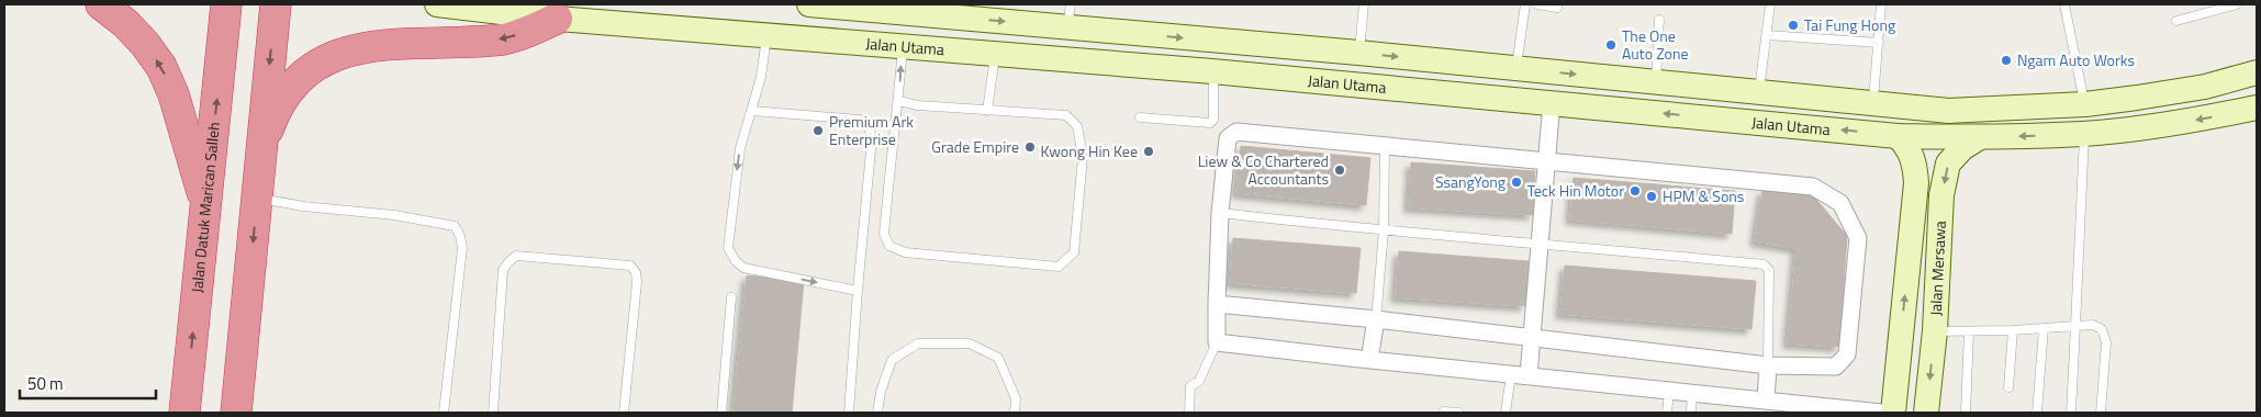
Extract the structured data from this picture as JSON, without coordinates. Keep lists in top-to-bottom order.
{
  "streets": {
    "highway": ["Jalan Datuk Marican Salleh"],
    "main road": ["Jalan Utama", "Jalan Mersawa"]
  },
  "crossings": [
    ["Jalan Utama", "Jalan Mersawa"]
  ],
  "places": [
    "Tai Fung Hong",
    "The One Auto Zone",
    "Ngam Auto Works",
    "Premium Ark Enterprise",
    "Grade Empire",
    "Kwong Hin Kee",
    "Liew & Co Chartered Accountants",
    "SsangYong",
    "Teck Hin Motor",
    "HPM & Sons"
  ],
  "scale_bar": "50 m"
}
